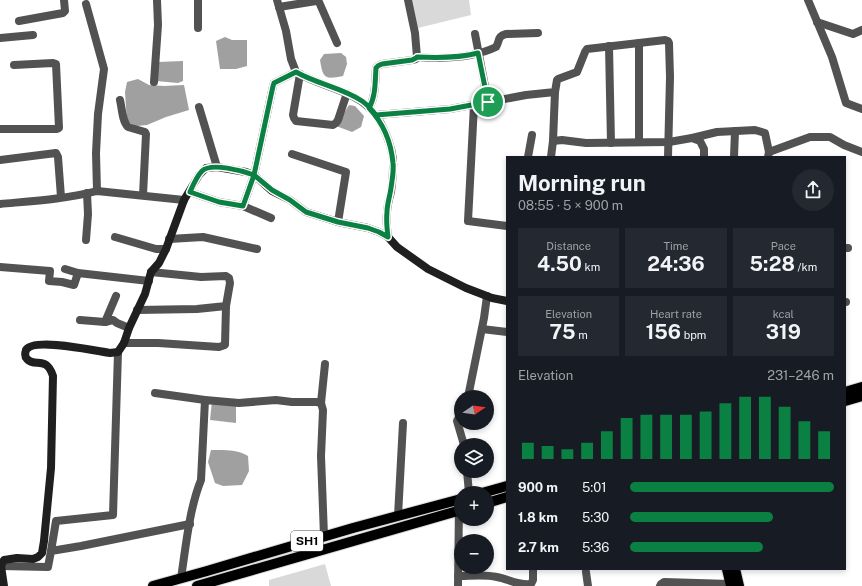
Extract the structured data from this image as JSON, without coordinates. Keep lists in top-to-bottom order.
{
  "streets": {
    "main road": ["SH1"]
  },
  "north": "right",
  "page": {
    "heading": ["Morning run", "08:55 · 5 × 900 m"],
    "stats": [
      ["Distance", "4.50 km"],
      ["Time", "24:36"],
      ["Pace", "5:28 /km"],
      ["Elevation", "75 m"],
      ["Heart rate", "156 bpm"],
      ["kcal", "319"]
    ],
    "chart": ["Elevation", "231–246 m"],
    "map_buttons": ["+", "−"],
    "list": [
      {
        "name": "900 m",
        "note": "5:01"
      },
      {
        "name": "1.8 km",
        "note": "5:30"
      },
      {
        "name": "2.7 km",
        "note": "5:36"
      }
    ]
  }
}
